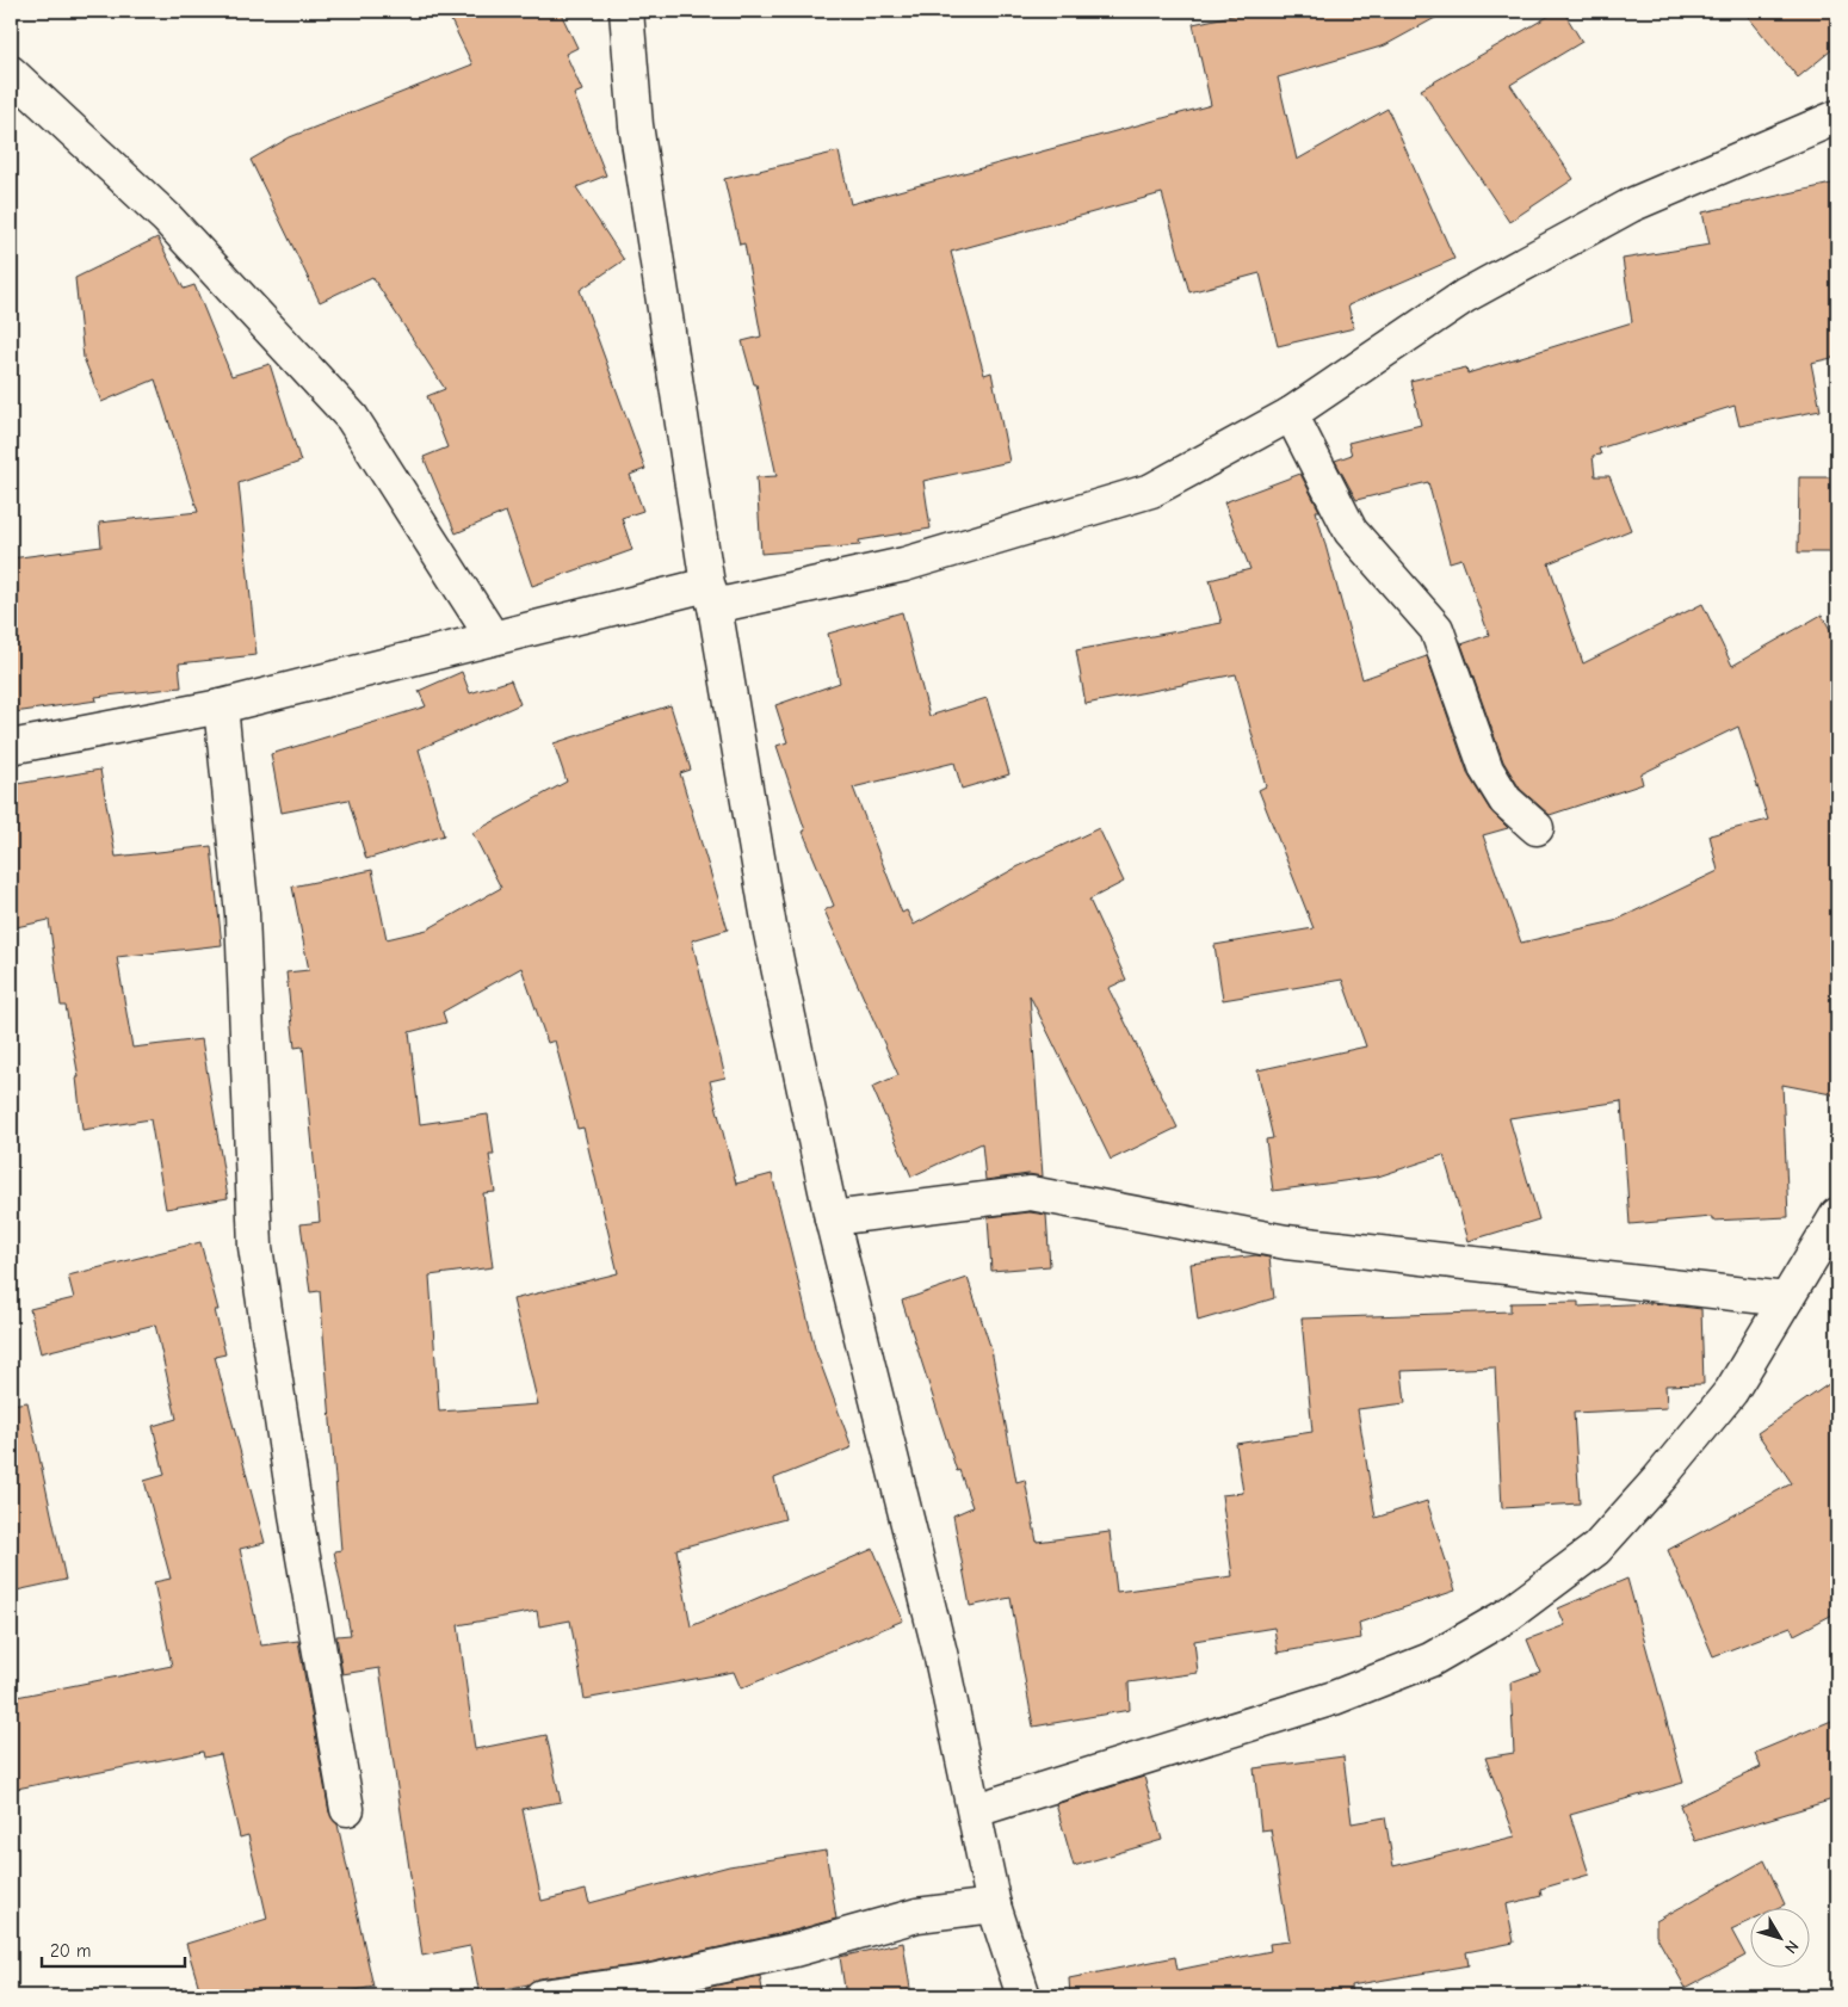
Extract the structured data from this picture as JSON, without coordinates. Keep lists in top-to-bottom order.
{
  "scale_bar": "20 m",
  "north": "bottom right"
}
